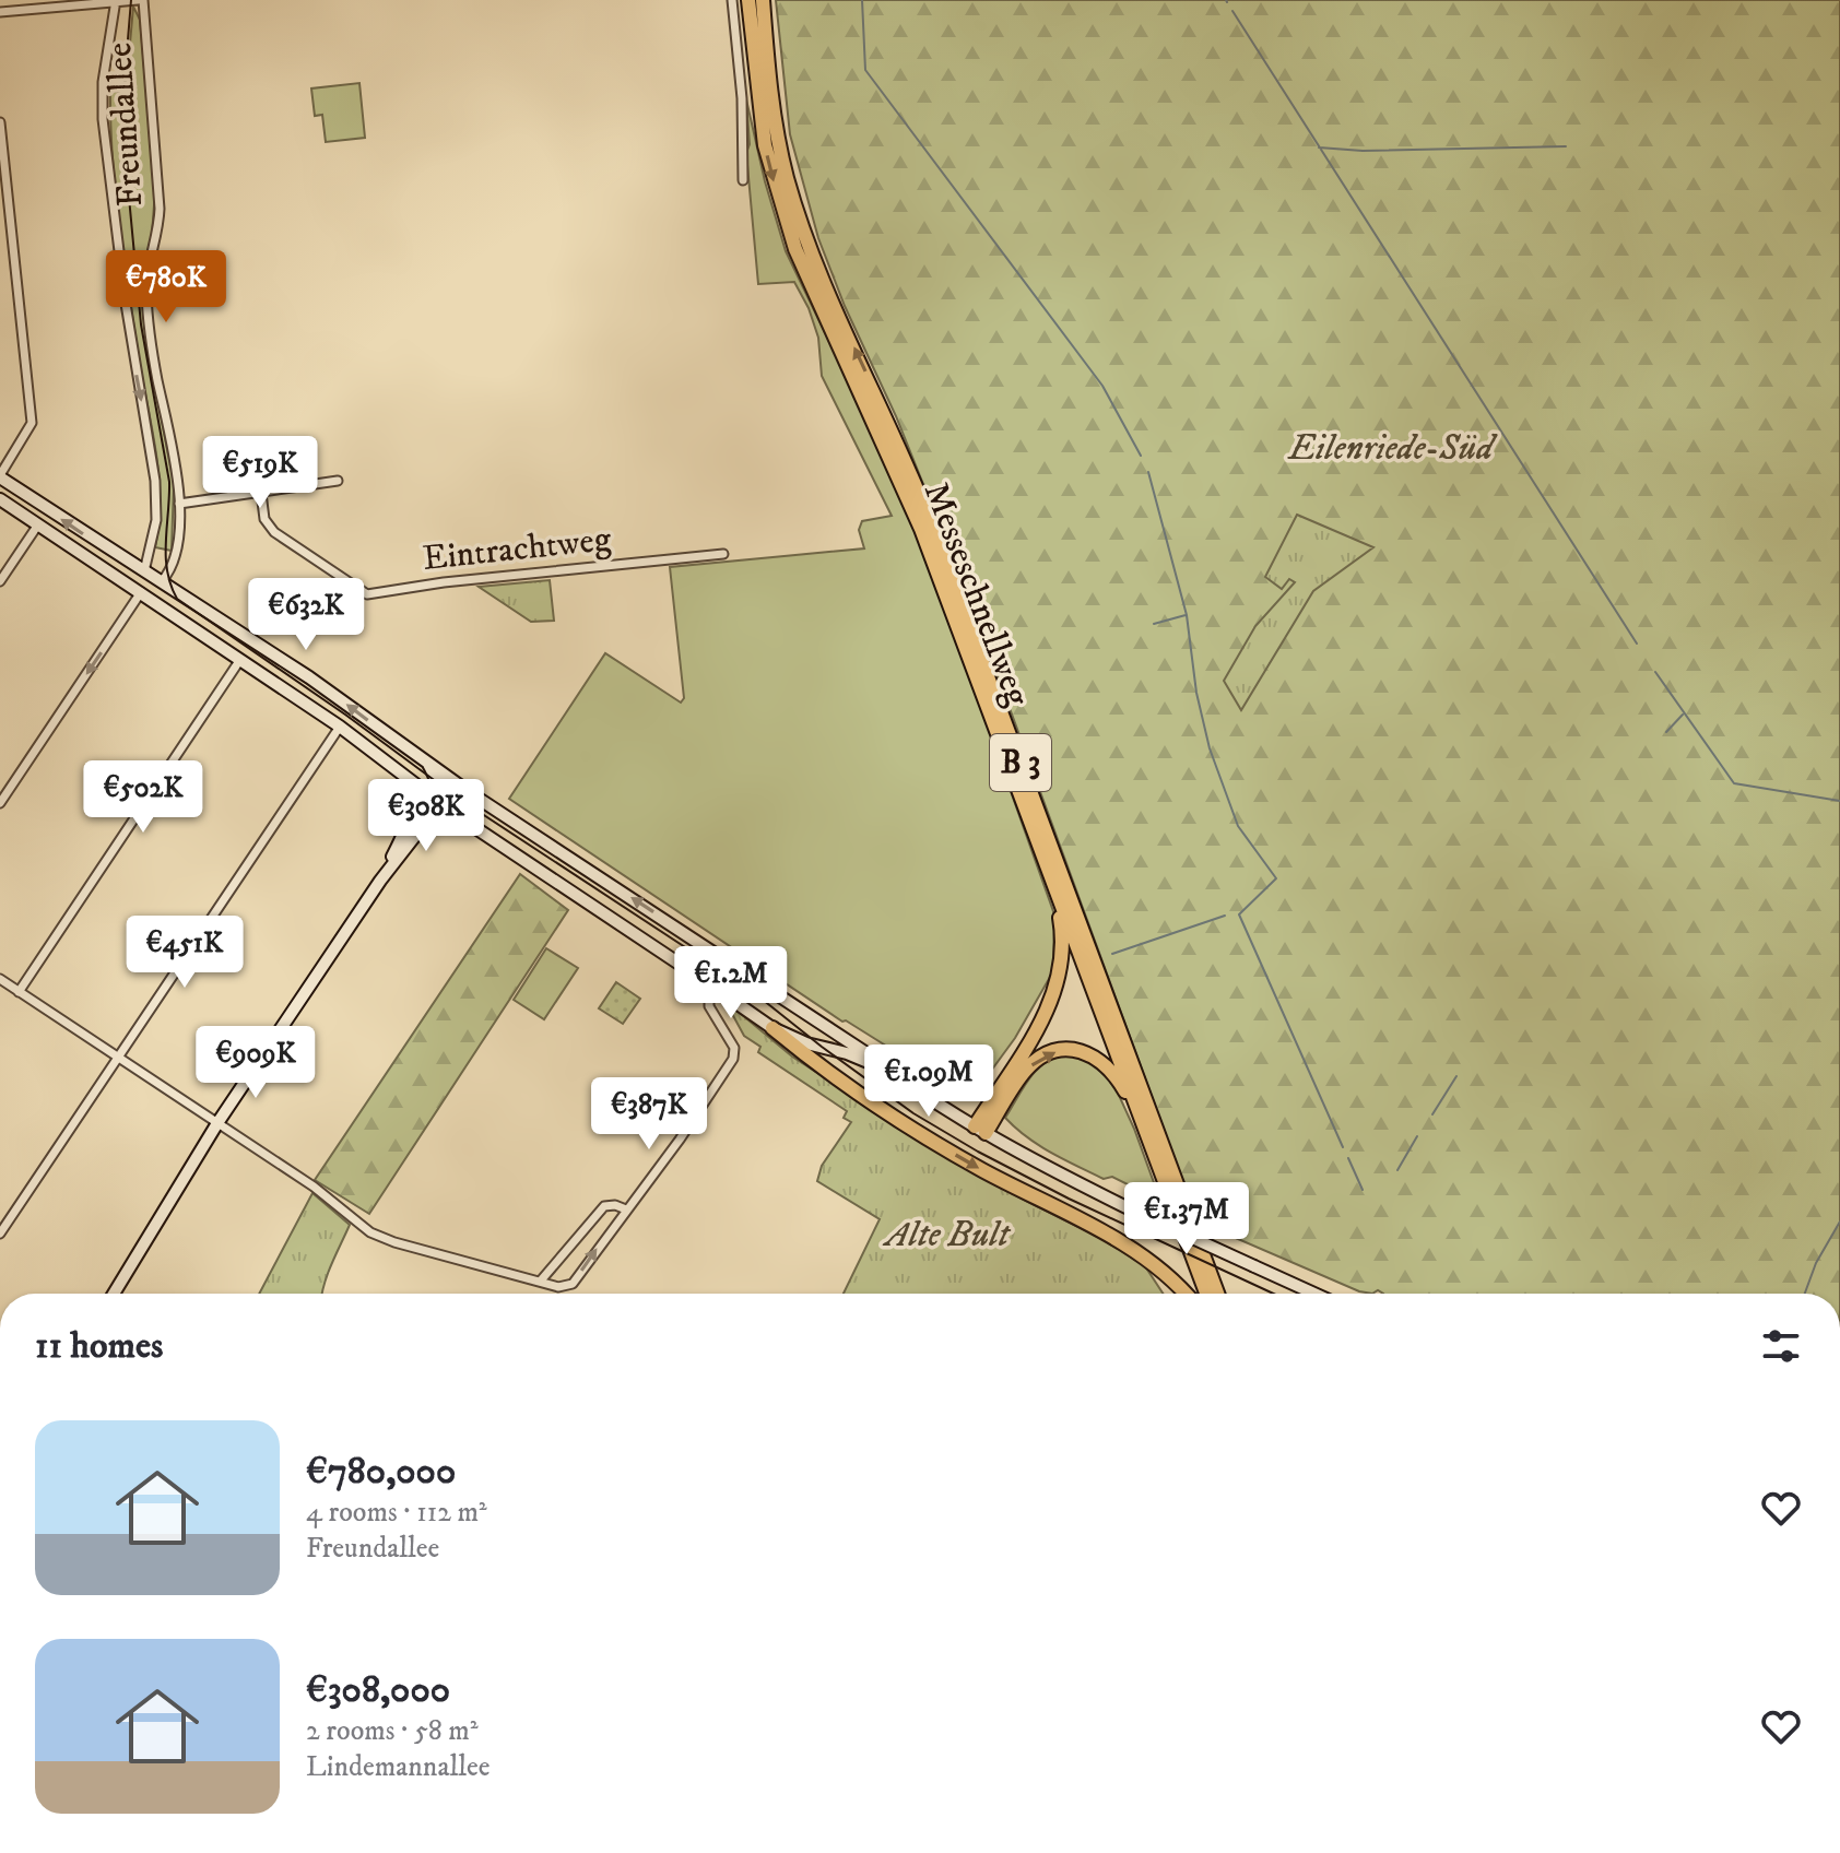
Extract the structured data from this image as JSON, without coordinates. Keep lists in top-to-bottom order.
{
  "streets": {
    "highway": ["Messeschnellweg", "B 3"],
    "street": ["Freundallee", "Eintrachtweg"]
  },
  "parks": ["Eilenriede-Süd", "Alte Bult"],
  "page": {
    "price": [
      "€780K",
      "€519K",
      "€632K",
      "€502K",
      "€308K",
      "€451K",
      "€1.2M",
      "€909K",
      "€1.09M",
      "€387K",
      "€1.37M"
    ],
    "heading": "11 homes",
    "list": [
      {
        "name": "€780,000",
        "note": "4 rooms · 112 m² · Freundallee"
      },
      {
        "name": "€308,000",
        "note": "2 rooms · 58 m² · Lindemannallee"
      }
    ]
  }
}
